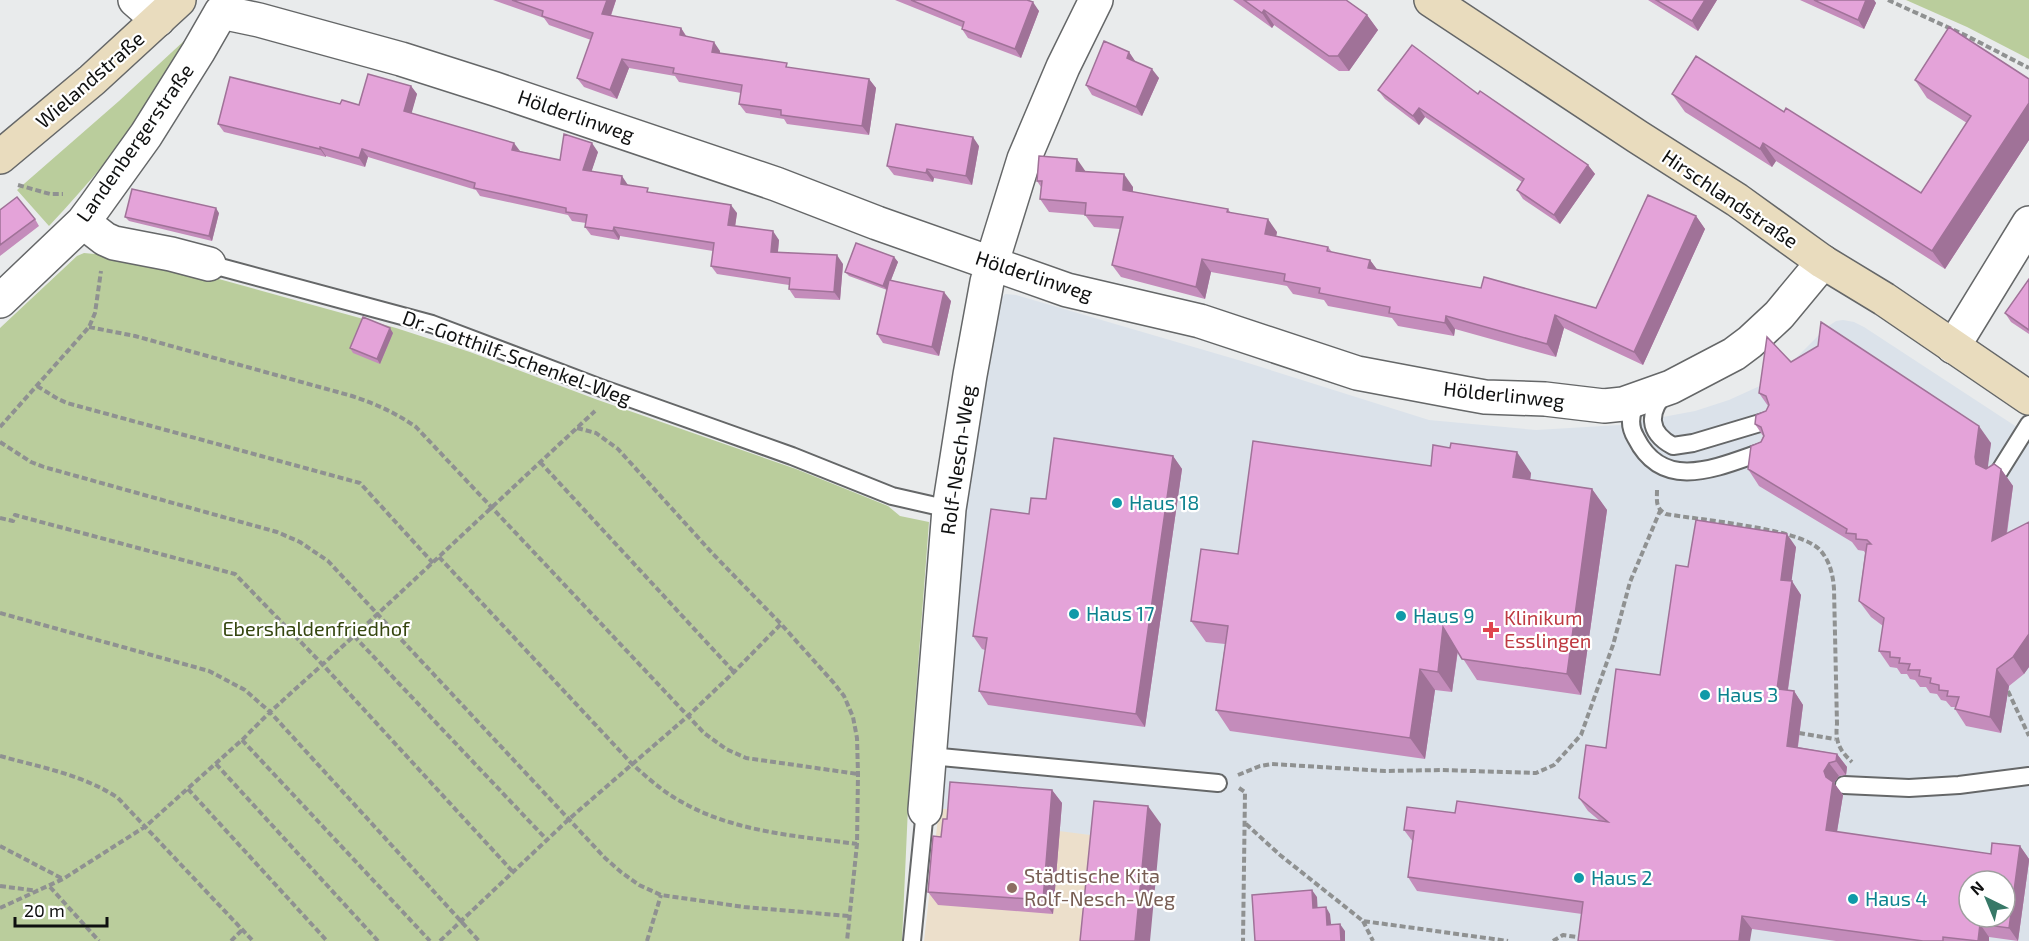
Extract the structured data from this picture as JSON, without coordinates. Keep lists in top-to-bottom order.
{
  "streets": {
    "street": [
      "Wielandstraße",
      "Hölderlinweg",
      "Landenbergerstraße",
      "Hirschlandstraße",
      "Dr.-Gotthilf-Schenkel-Weg",
      "Rolf-Nesch-Weg"
    ]
  },
  "crossings": [
    ["Hölderlinweg", "Landenbergerstraße"],
    ["Hölderlinweg", "Hirschlandstraße"],
    ["Hölderlinweg", "Rolf-Nesch-Weg"],
    ["Landenbergerstraße", "Dr.-Gotthilf-Schenkel-Weg"],
    ["Dr.-Gotthilf-Schenkel-Weg", "Rolf-Nesch-Weg"]
  ],
  "parks": ["Ebershaldenfriedhof"],
  "places": {
    "other": [
      "Haus 18",
      "Haus 17",
      "Haus 9",
      "Haus 3",
      "Haus 2",
      "Städtische Kita Rolf-Nesch-Weg",
      "Haus 4"
    ],
    "health": ["Klinikum Esslingen"]
  },
  "scale_bar": "20 m",
  "north": "top left"
}
